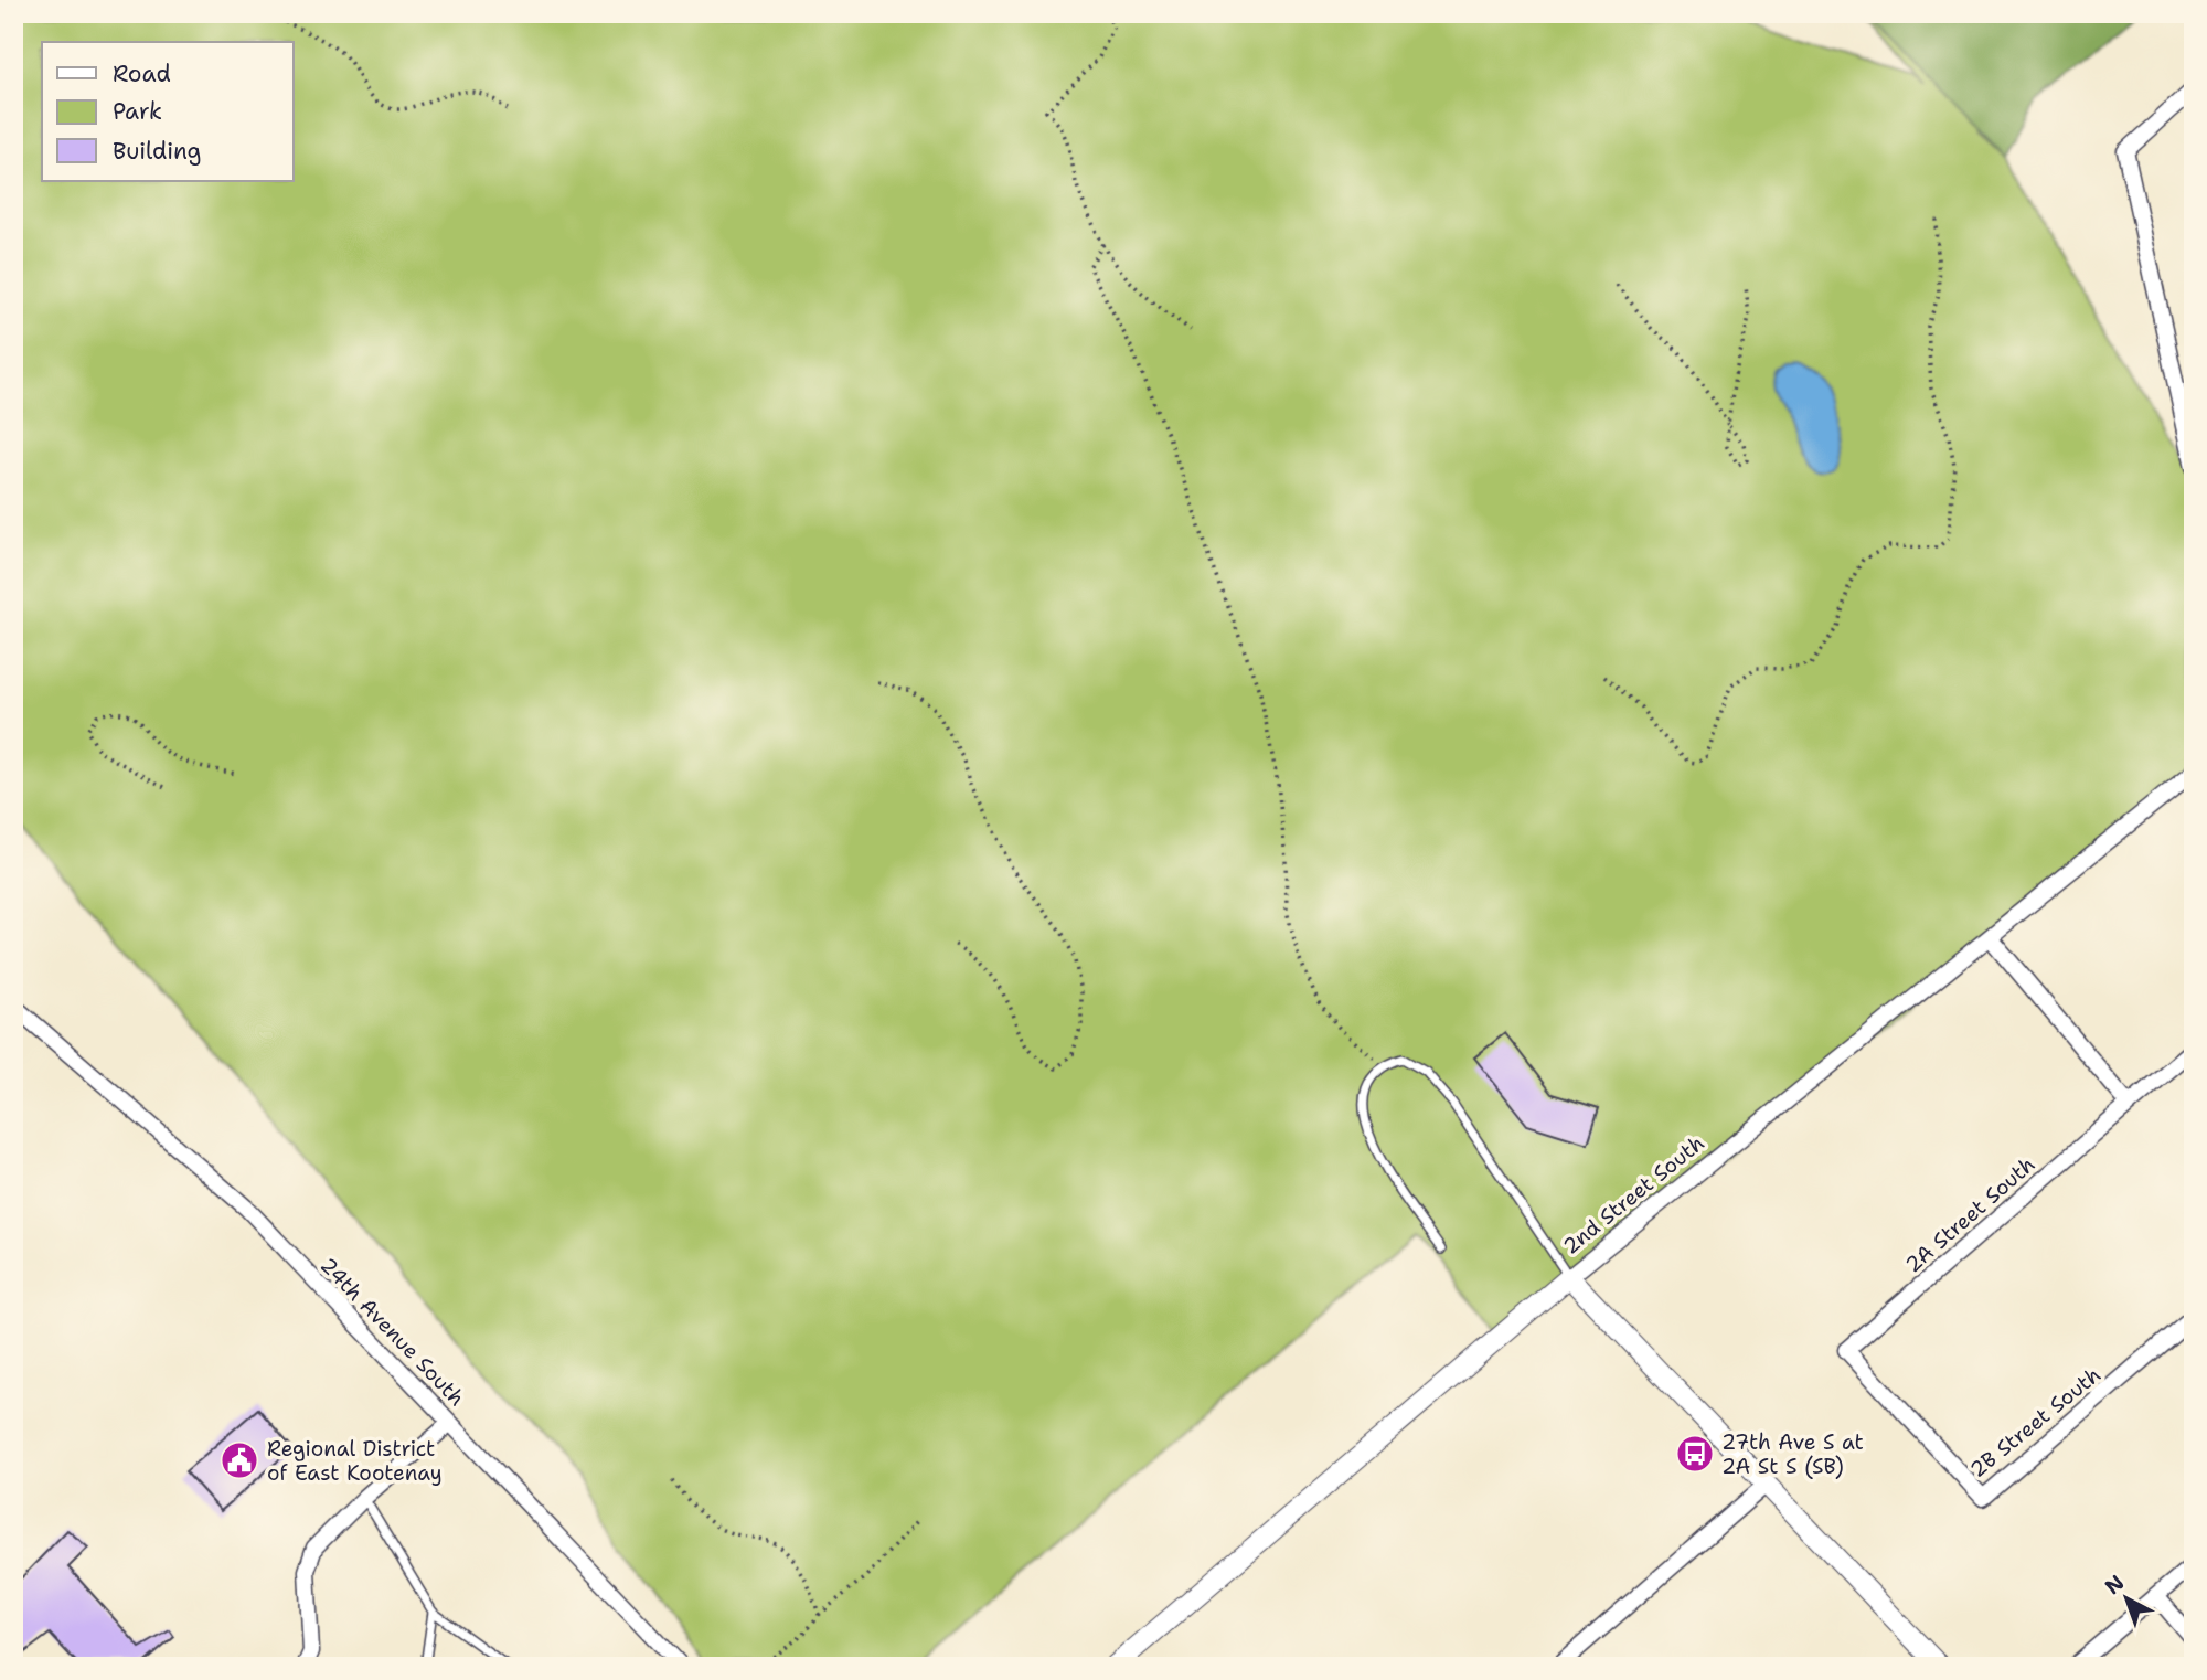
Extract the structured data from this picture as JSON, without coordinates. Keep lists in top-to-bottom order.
{
  "streets": {
    "street": [
      "2nd Street South",
      "2A Street South",
      "24th Avenue South",
      "2B Street South"
    ]
  },
  "crossings": [
    ["2A Street South", "2B Street South"]
  ],
  "places": {
    "bus stop": ["27th Ave S at 2A St S (SB)"],
    "public building": ["Regional District of East Kootenay"]
  },
  "legend": ["Road", "Park", "Building"],
  "north": "top left"
}
